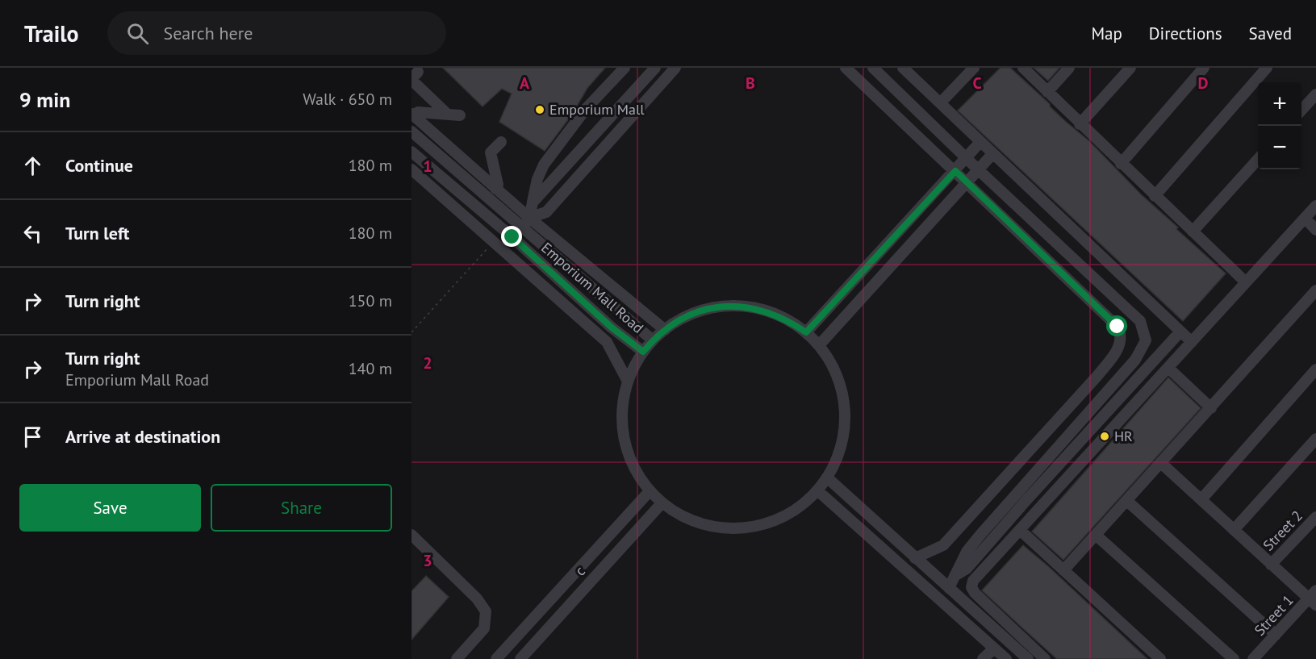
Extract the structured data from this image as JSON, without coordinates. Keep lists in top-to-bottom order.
{
  "streets": {
    "street": [
      "Emporium Mall Road",
      "Street 2",
      "c",
      "Street 1"
    ]
  },
  "places": ["Emporium Mall", "HR"],
  "page": {
    "header": "Trailo",
    "search": "Search here",
    "nav": ["Map", "Directions", "Saved"],
    "heading": ["9 min", "Walk · 650 m"],
    "map_buttons": ["+", "−"],
    "list": [
      ["Continue", "180 m"],
      ["Turn left", "180 m"],
      ["Turn right", "150 m"],
      ["Turn right", "Emporium Mall Road", "140 m"],
      "Arrive at destination"
    ],
    "buttons": ["Save", "Share"]
  },
  "grid": {
    "columns": [
      "A",
      "B",
      "C",
      "D"
    ],
    "rows": ["1", "2", "3"]
  }
}
